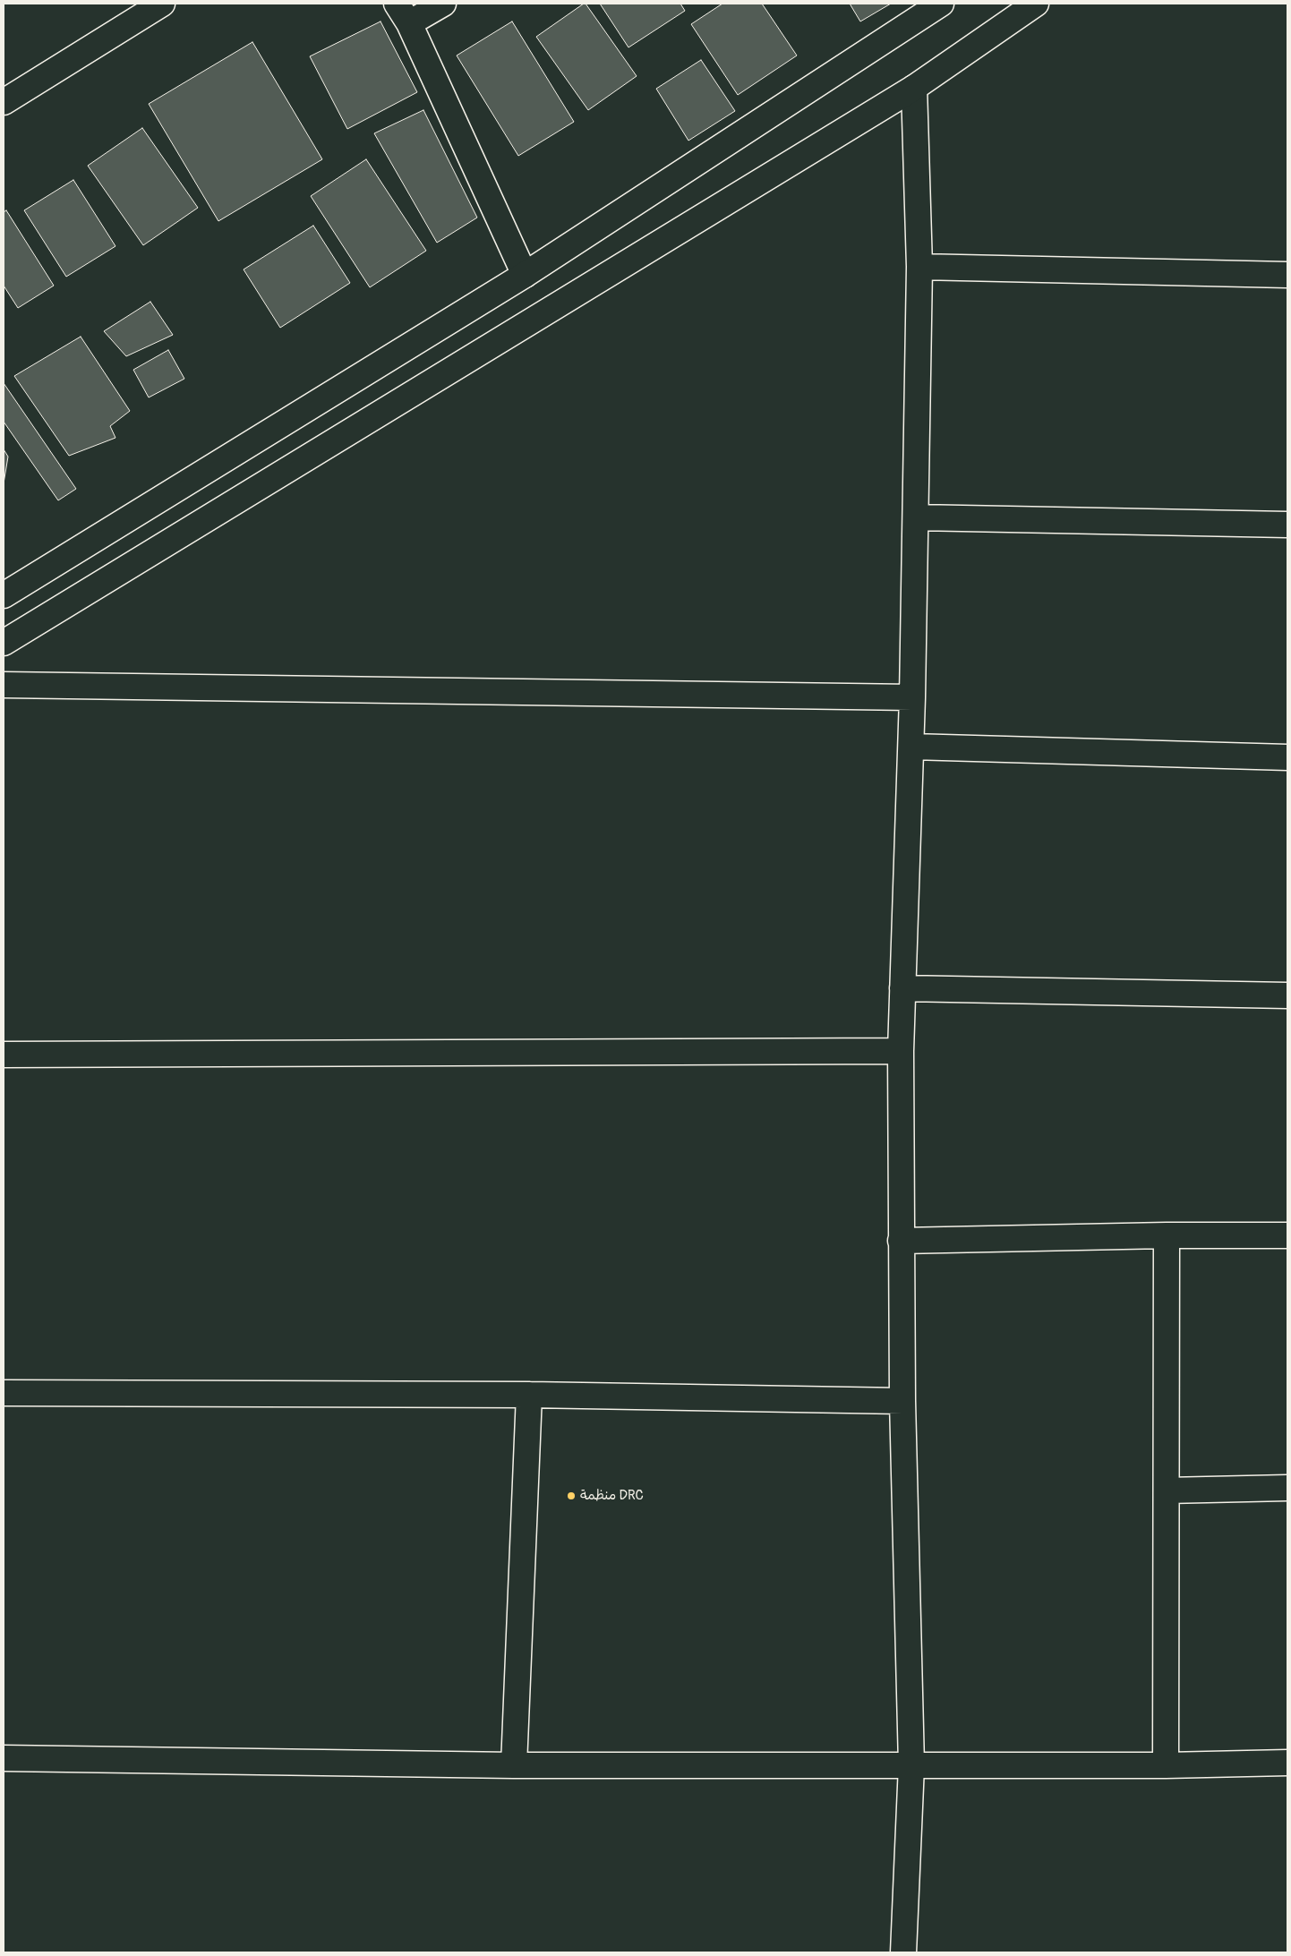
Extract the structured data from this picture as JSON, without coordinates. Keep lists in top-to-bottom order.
{
  "places": ["منظمة DRC"]
}
